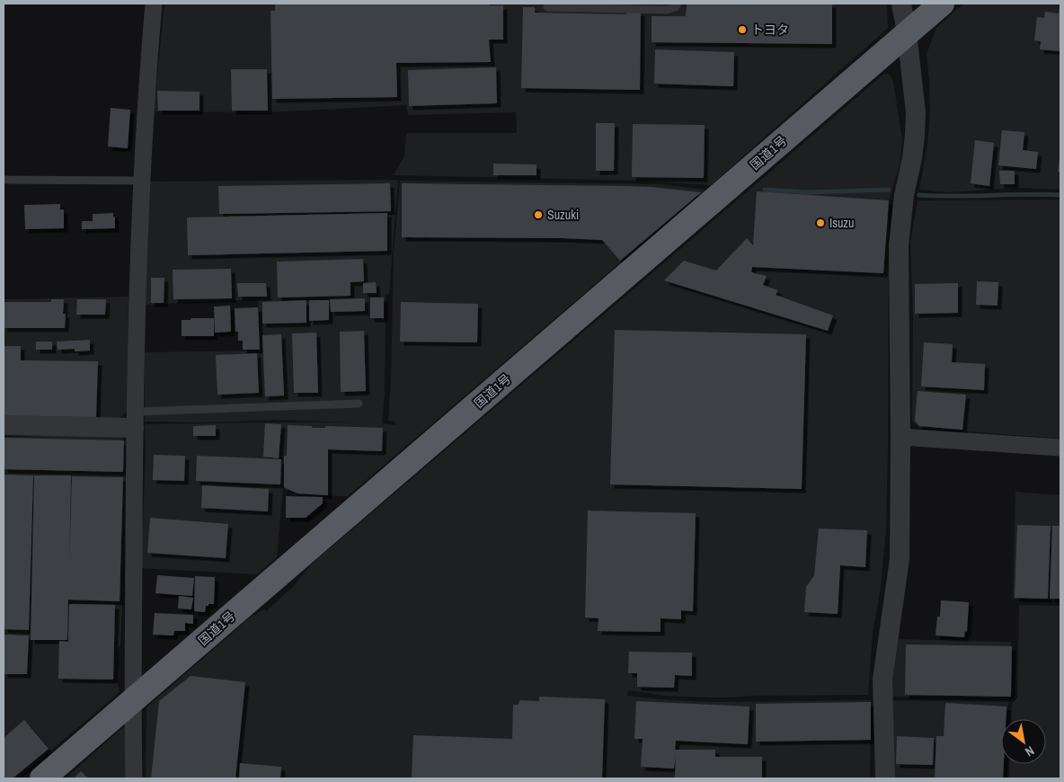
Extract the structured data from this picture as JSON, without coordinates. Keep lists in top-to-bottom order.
{
  "streets": {
    "highway": ["国道1号"]
  },
  "places": ["トヨタ", "Suzuki", "Isuzu"],
  "north": "bottom right"
}
